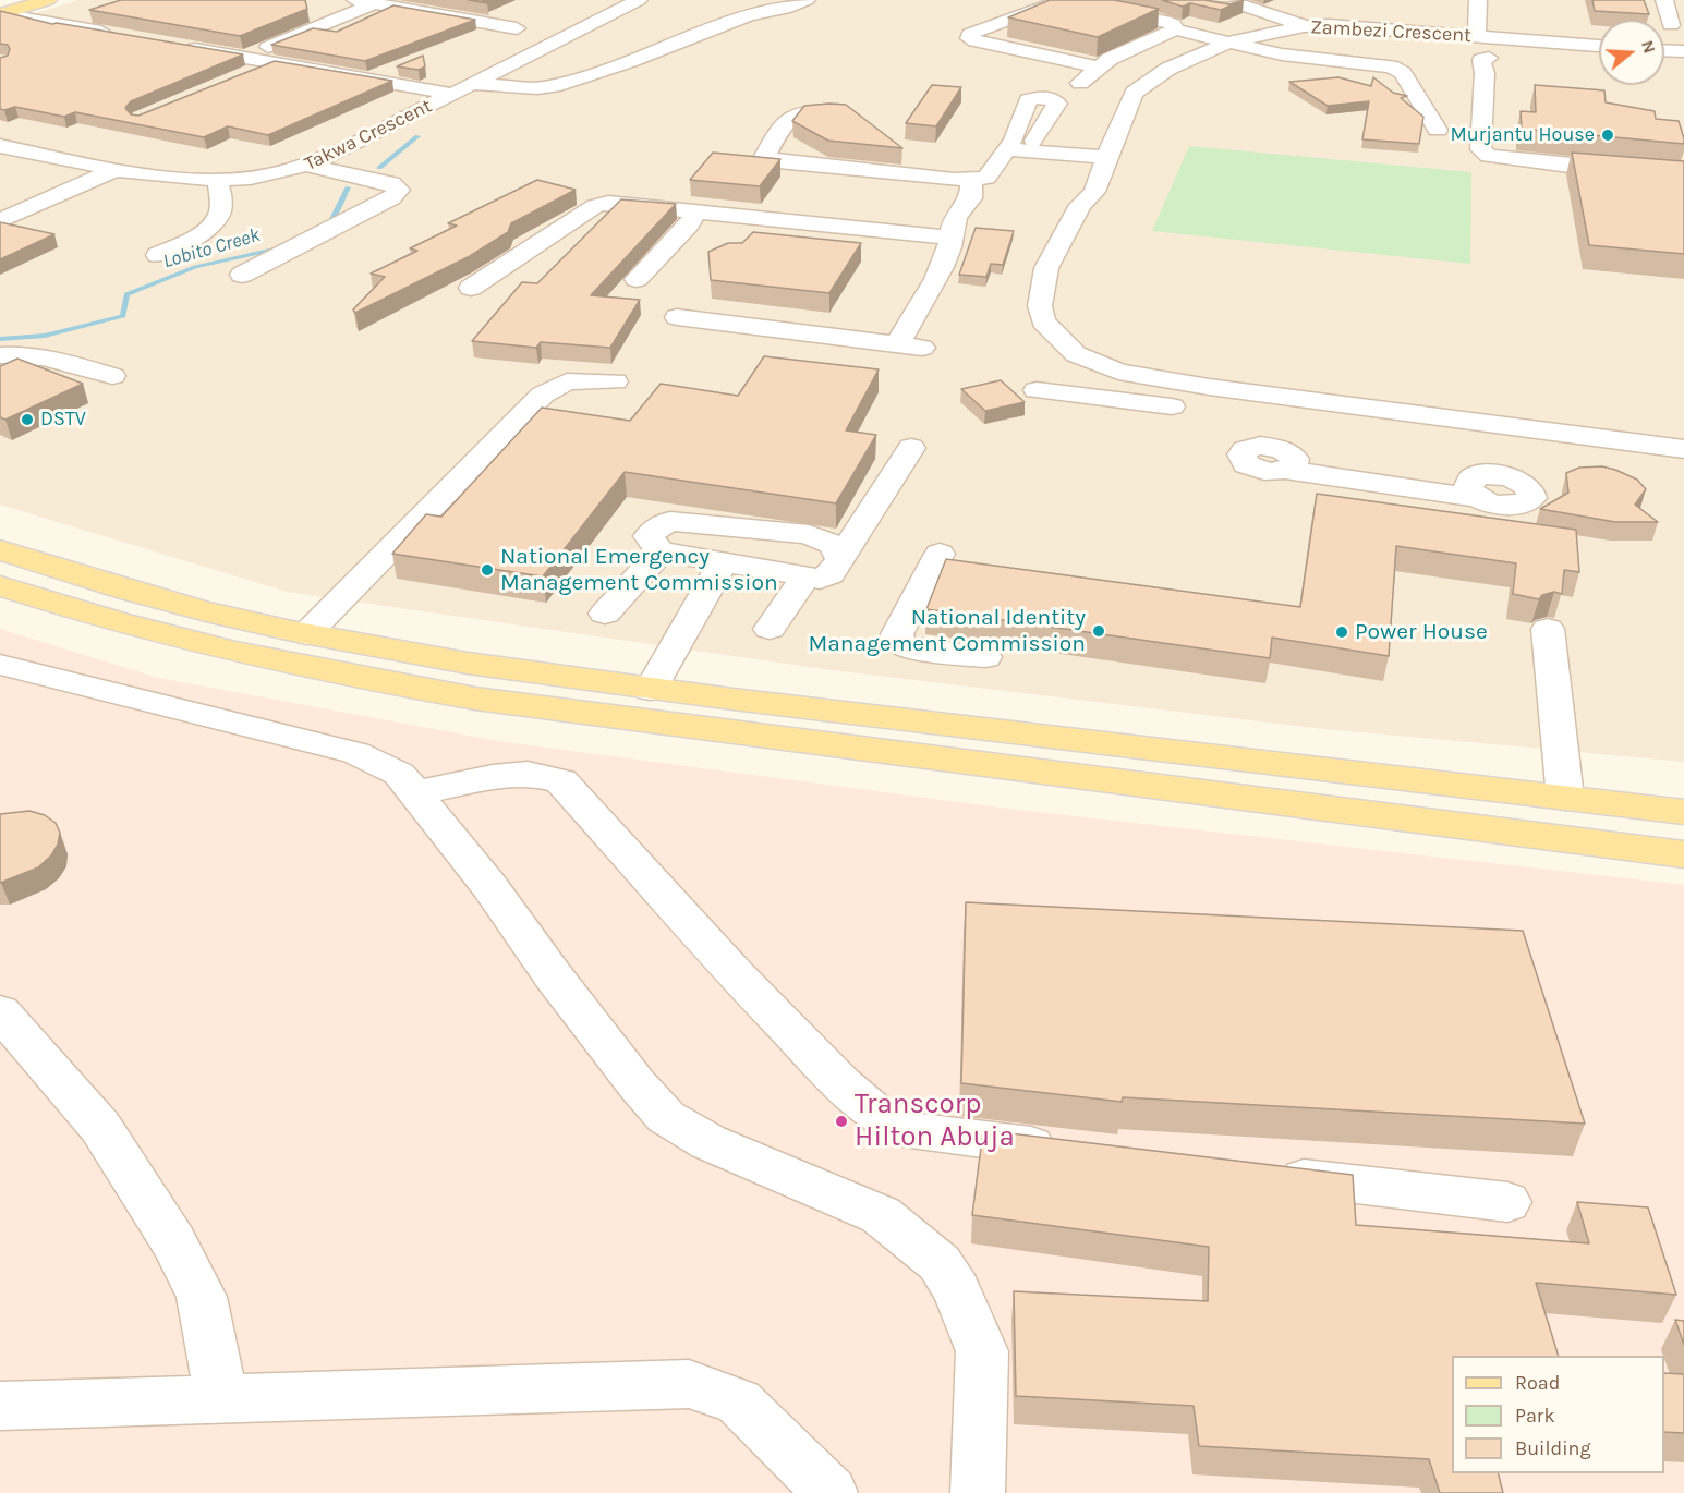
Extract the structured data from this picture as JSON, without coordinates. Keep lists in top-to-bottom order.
{
  "streets": {
    "street": ["Zambezi Crescent", "Takwa Crescent"]
  },
  "water": ["Lobito Creek"],
  "places": [
    "Murjantu House",
    "DSTV",
    "National Emergency Management Commission",
    "National Identity Management Commission",
    "Power House",
    "Transcorp Hilton Abuja"
  ],
  "legend": ["Road", "Park", "Building"],
  "north": "right"
}
